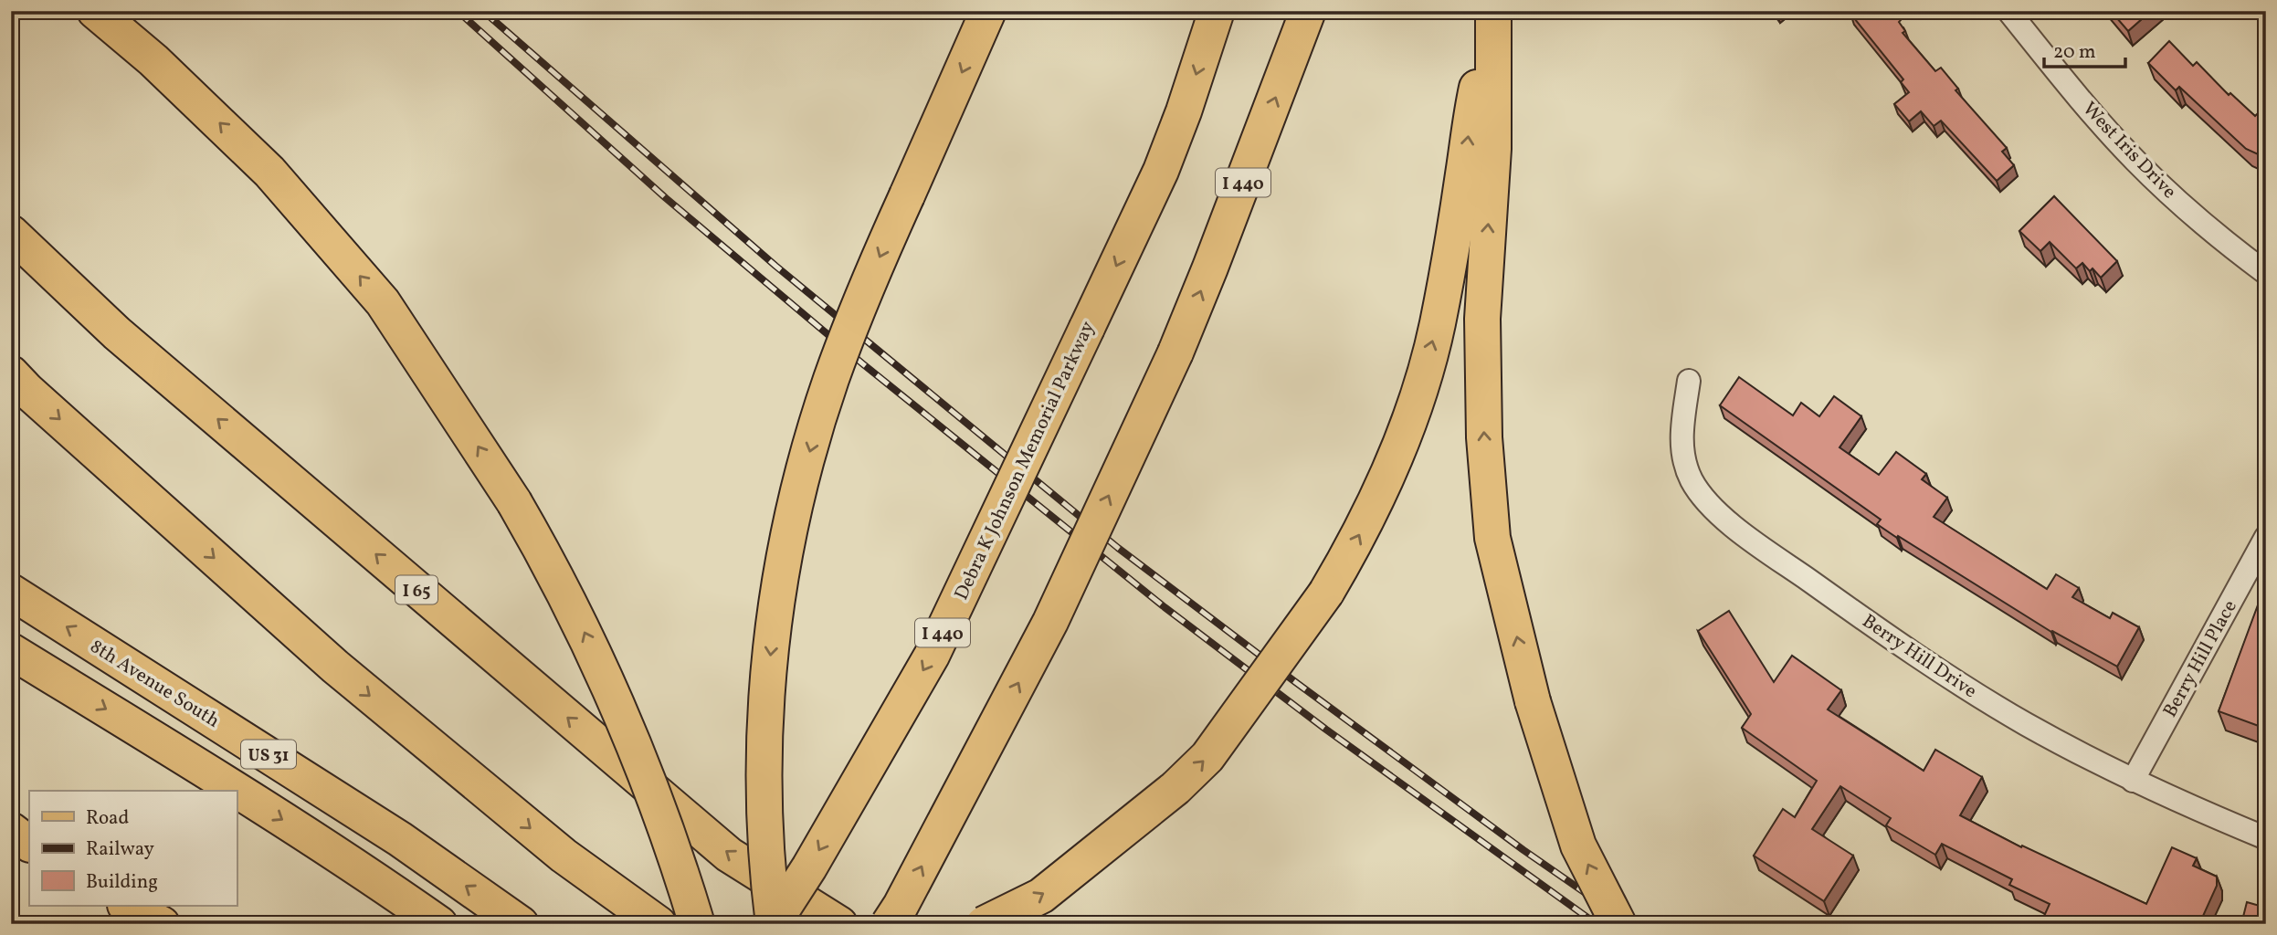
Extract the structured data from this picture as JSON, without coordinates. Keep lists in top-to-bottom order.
{
  "streets": {
    "main road": [
      "I 440",
      "Debra K Johnson Memorial Parkway",
      "I 65",
      "8th Avenue South",
      "US 31"
    ],
    "street": ["West Iris Drive", "Berry Hill Drive", "Berry Hill Place"]
  },
  "crossings": [
    ["Berry Hill Drive", "Berry Hill Place"]
  ],
  "legend": ["Road", "Railway", "Building"],
  "scale_bar": "20 m"
}
